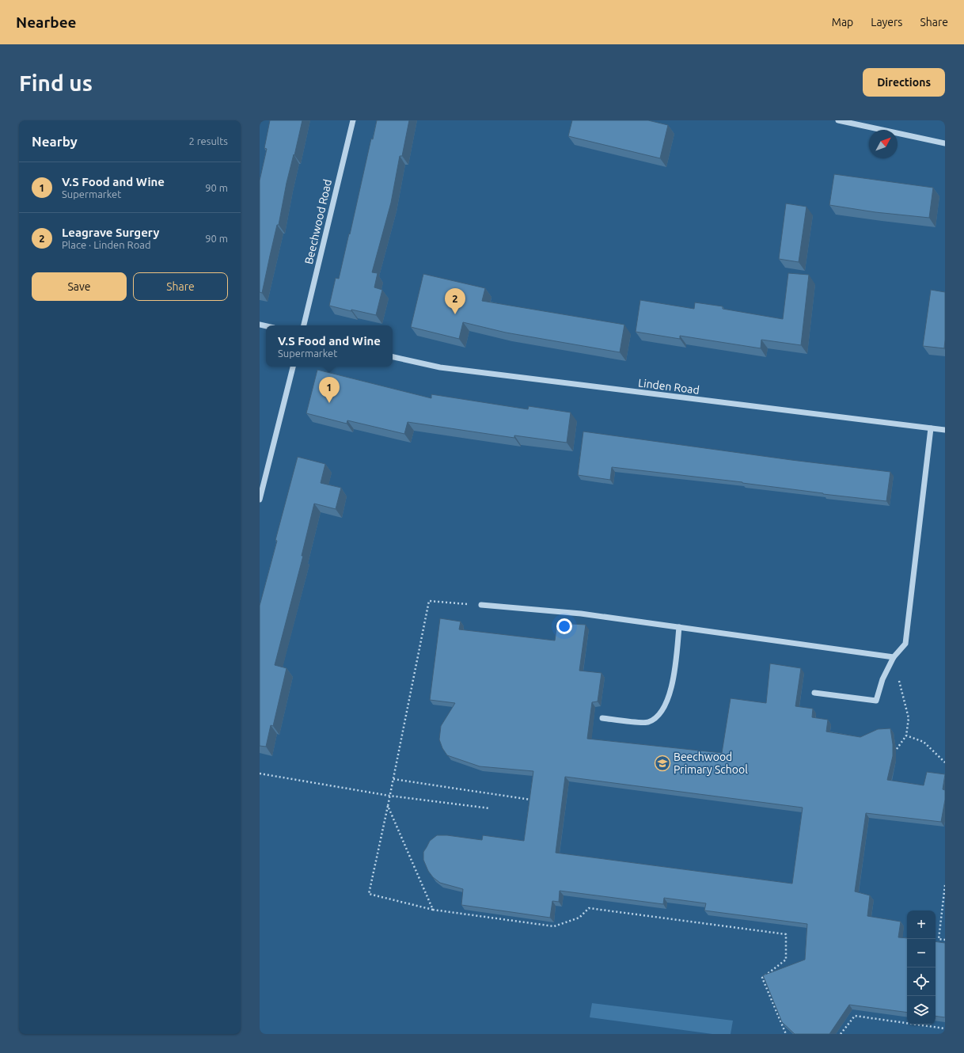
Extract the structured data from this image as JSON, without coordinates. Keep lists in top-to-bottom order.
{
  "streets": {
    "street": ["Beechwood Road", "Linden Road"]
  },
  "places": {
    "school or university": ["Beechwood Primary School"]
  },
  "north": "top right",
  "page": {
    "header": "Nearbee",
    "nav": ["Map", "Layers", "Share"],
    "buttons": [
      "Directions",
      ["Save", "Share"]
    ],
    "title": "Find us",
    "heading": ["Nearby", "2 results"],
    "list": [
      {
        "mark": "1",
        "name": "V.S Food and Wine",
        "note": "Supermarket",
        "value": "90 m"
      },
      {
        "mark": "2",
        "name": "Leagrave Surgery",
        "note": "Place · Linden Road",
        "value": "90 m"
      }
    ],
    "pins": ["2", "1"],
    "popup": ["V.S Food and Wine", "Supermarket"],
    "map_buttons": ["+", "−"]
  }
}
